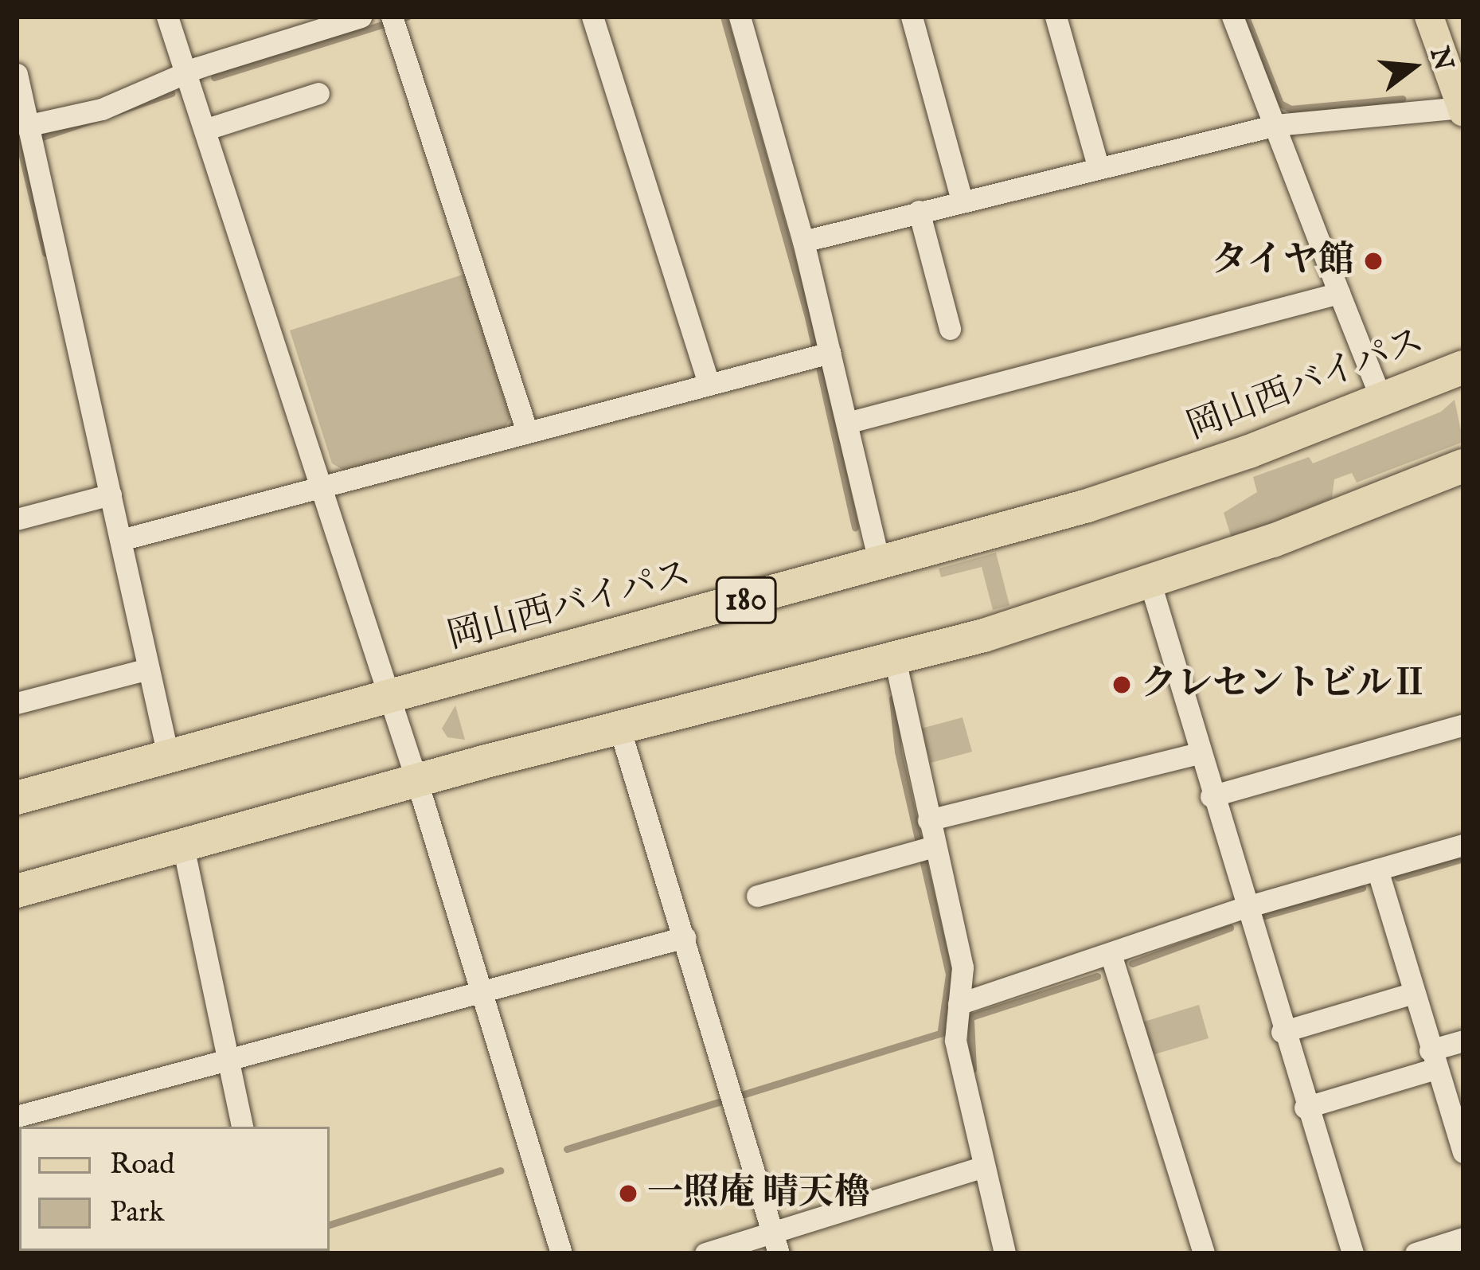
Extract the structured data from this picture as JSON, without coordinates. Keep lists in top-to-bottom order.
{
  "streets": {
    "highway": ["岡山西バイパス", "180"]
  },
  "places": ["タイヤ館", "クレセントビルⅡ", "一照庵 晴天櫓"],
  "legend": ["Road", "Park"],
  "north": "right"
}
